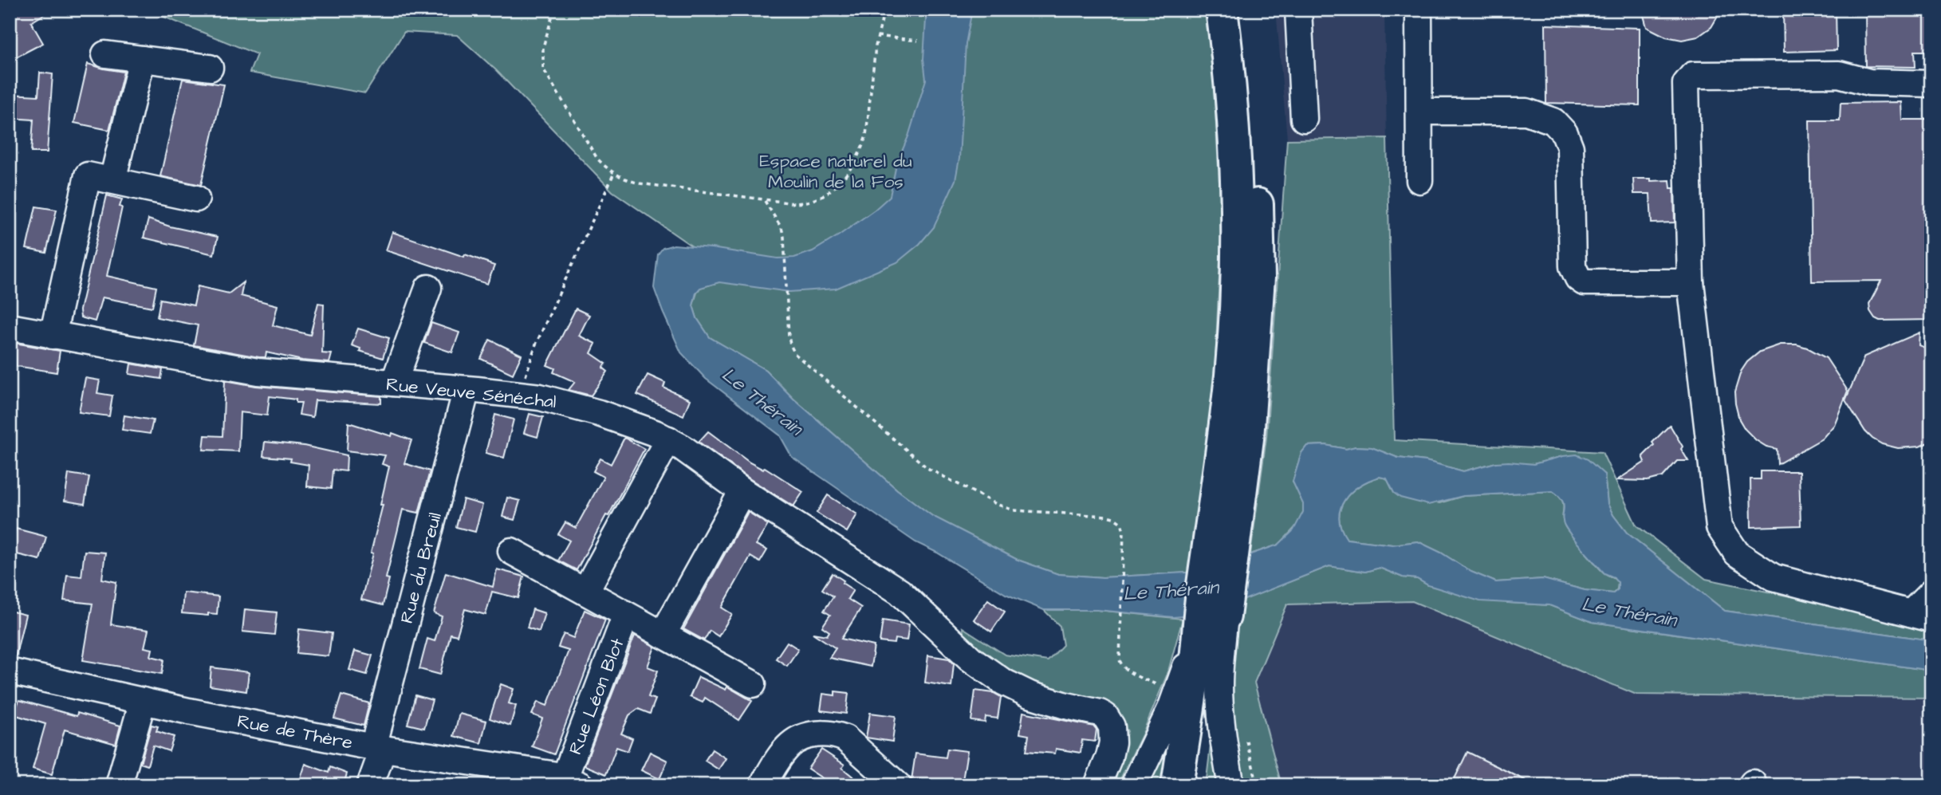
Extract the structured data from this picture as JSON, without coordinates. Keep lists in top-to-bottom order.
{
  "streets": {
    "street": [
      "Rue Veuve Sénéchal",
      "Rue du Breuil",
      "Rue Léon Blot",
      "Rue de Thère"
    ]
  },
  "crossings": [
    ["Rue Veuve Sénéchal", "Rue du Breuil"],
    ["Rue du Breuil", "Rue de Thère"],
    ["Rue Léon Blot", "Rue de Thère"]
  ],
  "water": ["Le Thérain"],
  "parks": ["Espace naturel du Moulin de la Fos"]
}
